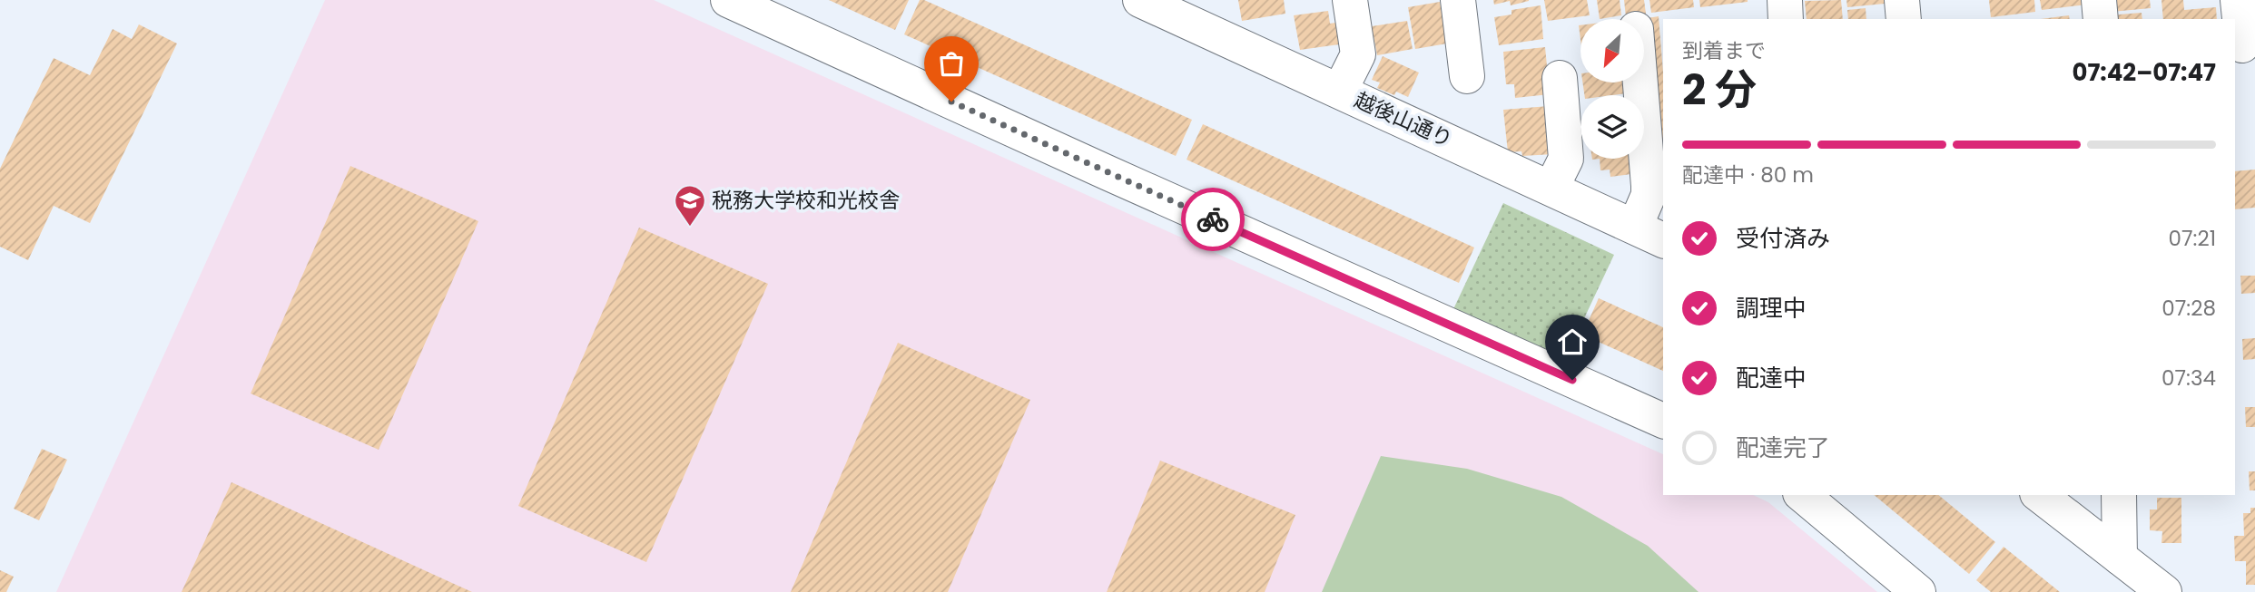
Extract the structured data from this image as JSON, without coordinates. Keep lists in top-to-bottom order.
{
  "streets": {
    "street": ["越後山通り"]
  },
  "places": {
    "school or university": ["税務大学校和光校舎"]
  },
  "north": "bottom left",
  "page": {
    "heading": ["2 分", "到着まで", "07:42–07:47"],
    "bar": "配達中 · 80 m",
    "list": [
      ["受付済み", "07:21"],
      ["調理中", "07:28"],
      ["配達中", "07:34"],
      "配達完了"
    ]
  }
}
